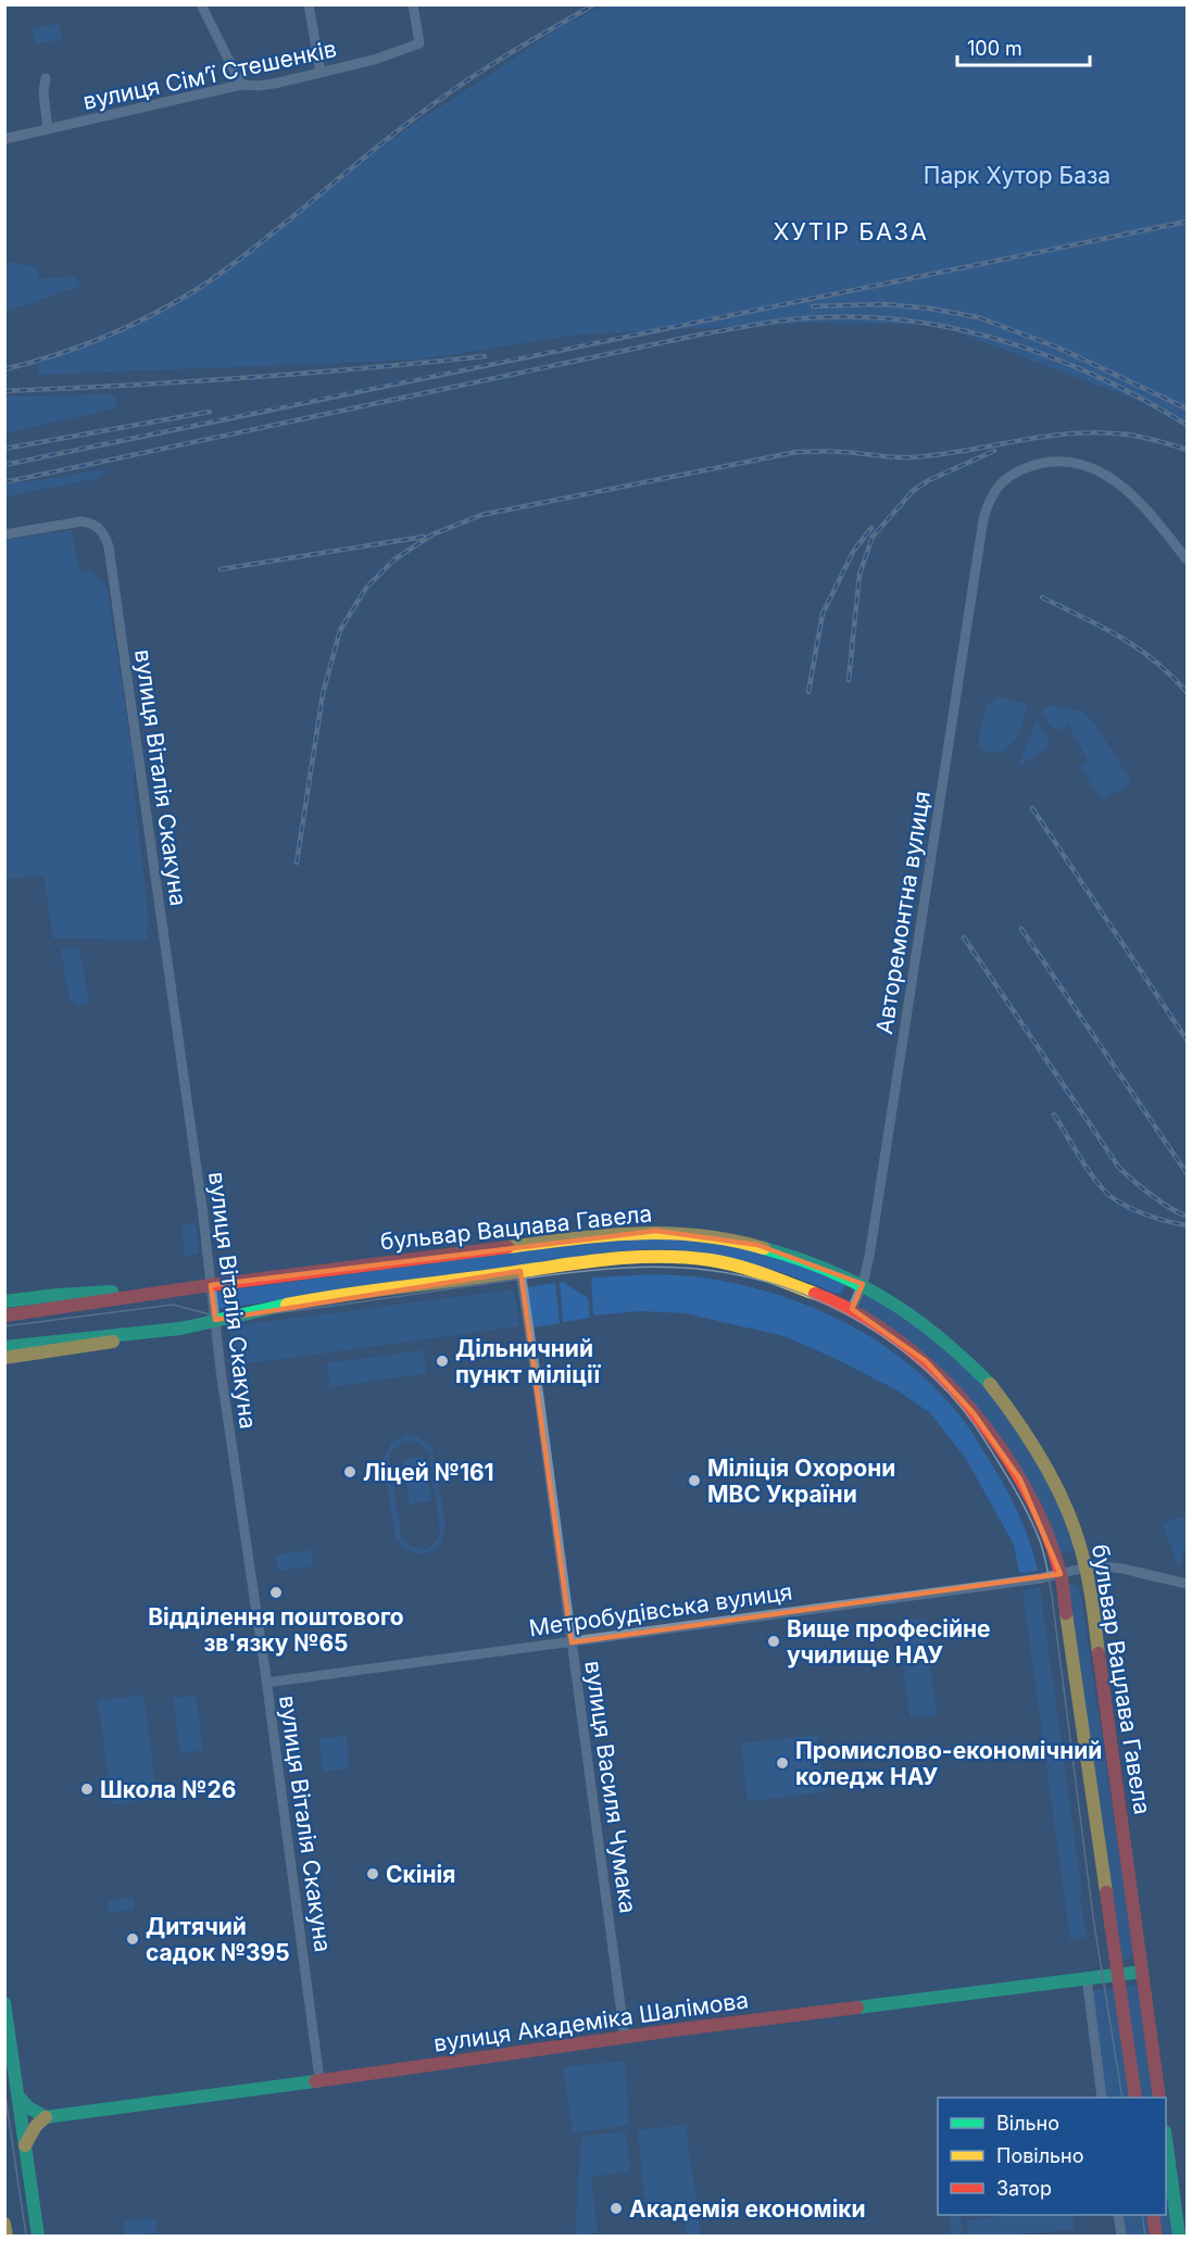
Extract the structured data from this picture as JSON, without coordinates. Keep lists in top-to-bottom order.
{
  "streets": {
    "main road": ["бульвар Вацлава Гавела", "вулиця Академіка Шалімова"],
    "street": [
      "вулиця Сімʼї Стешенків",
      "вулиця Віталія Скакуна",
      "Авторемонтна вулиця",
      "Метробудівська вулиця",
      "вулиця Василя Чумака"
    ]
  },
  "crossings": [
    ["вулиця Віталія Скакуна", "бульвар Вацлава Гавела"],
    ["вулиця Віталія Скакуна", "Метробудівська вулиця"],
    ["вулиця Віталія Скакуна", "вулиця Академіка Шалімова"],
    ["Авторемонтна вулиця", "бульвар Вацлава Гавела"],
    ["бульвар Вацлава Гавела", "Метробудівська вулиця"],
    ["бульвар Вацлава Гавела", "вулиця Василя Чумака"],
    ["бульвар Вацлава Гавела", "вулиця Академіка Шалімова"],
    ["Метробудівська вулиця", "вулиця Василя Чумака"],
    ["вулиця Василя Чумака", "вулиця Академіка Шалімова"]
  ],
  "districts": ["ХУТІР БАЗА"],
  "parks": ["Парк Хутор База"],
  "places": [
    "Дільничний пункт міліції",
    "Ліцей №161",
    "Міліція Охорони МВС України",
    "Відділення поштового зв'язку №65",
    "Вище професійне училище НАУ",
    "Промислово-економічний коледж НАУ",
    "Школа №26",
    "Скінія",
    "Дитячий садок №395",
    "Академія економіки"
  ],
  "legend": ["Вільно", "Повільно", "Затор"],
  "scale_bar": "100 m"
}
